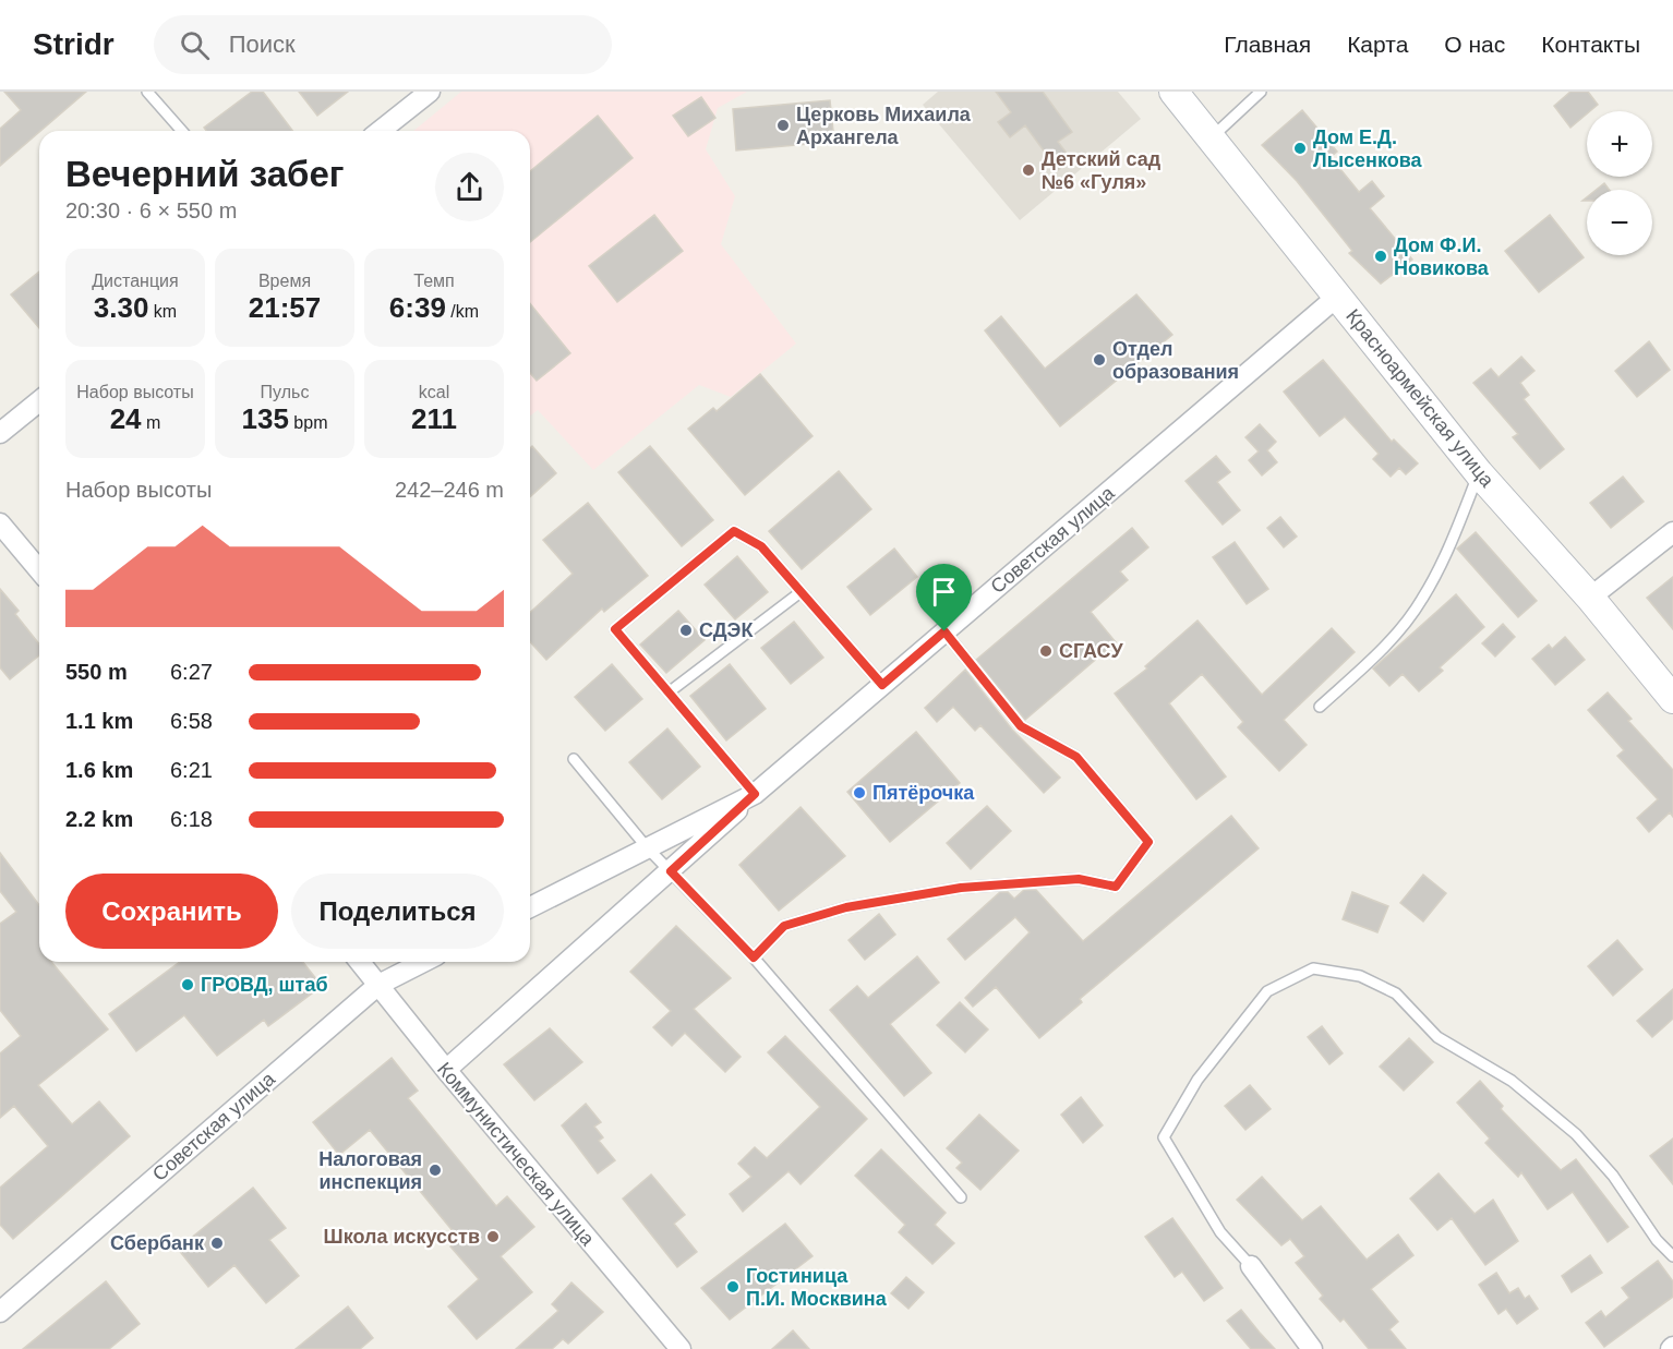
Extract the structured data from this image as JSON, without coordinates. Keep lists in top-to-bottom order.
{
  "streets": {
    "main road": ["Красноармейская улица"],
    "street": ["Советская улица", "Коммунистическая улица"]
  },
  "crossings": [
    ["Красноармейская улица", "Советская улица"],
    ["Советская улица", "Коммунистическая улица"]
  ],
  "places": [
    "Церковь Михаила Архангела",
    "Дом Е.Д. Лысенкова",
    "Детский сад №6 «Гуля»",
    "Дом Ф.И. Новикова",
    "Отдел образования",
    "СДЭК",
    "СГАСУ",
    "Пятёрочка",
    "ГРОВД, штаб",
    "Налоговая инспекция",
    "Школа искусств",
    "Сбербанк",
    "Гостиница П.И. Москвина"
  ],
  "page": {
    "header": "Stridr",
    "search": "Поиск",
    "nav": [
      "Главная",
      "Карта",
      "О нас",
      "Контакты"
    ],
    "map_buttons": ["+", "−"],
    "heading": ["Вечерний забег", "20:30 · 6 × 550 m"],
    "stats": [
      ["Дистанция", "3.30 km"],
      ["Время", "21:57"],
      ["Темп", "6:39 /km"],
      ["Набор высоты", "24 m"],
      ["Пульс", "135 bpm"],
      ["kcal", "211"]
    ],
    "chart": ["Набор высоты", "242–246 m"],
    "list": [
      {
        "name": "550 m",
        "note": "6:27"
      },
      {
        "name": "1.1 km",
        "note": "6:58"
      },
      {
        "name": "1.6 km",
        "note": "6:21"
      },
      {
        "name": "2.2 km",
        "note": "6:18"
      }
    ],
    "buttons": ["Сохранить", "Поделиться"]
  }
}
